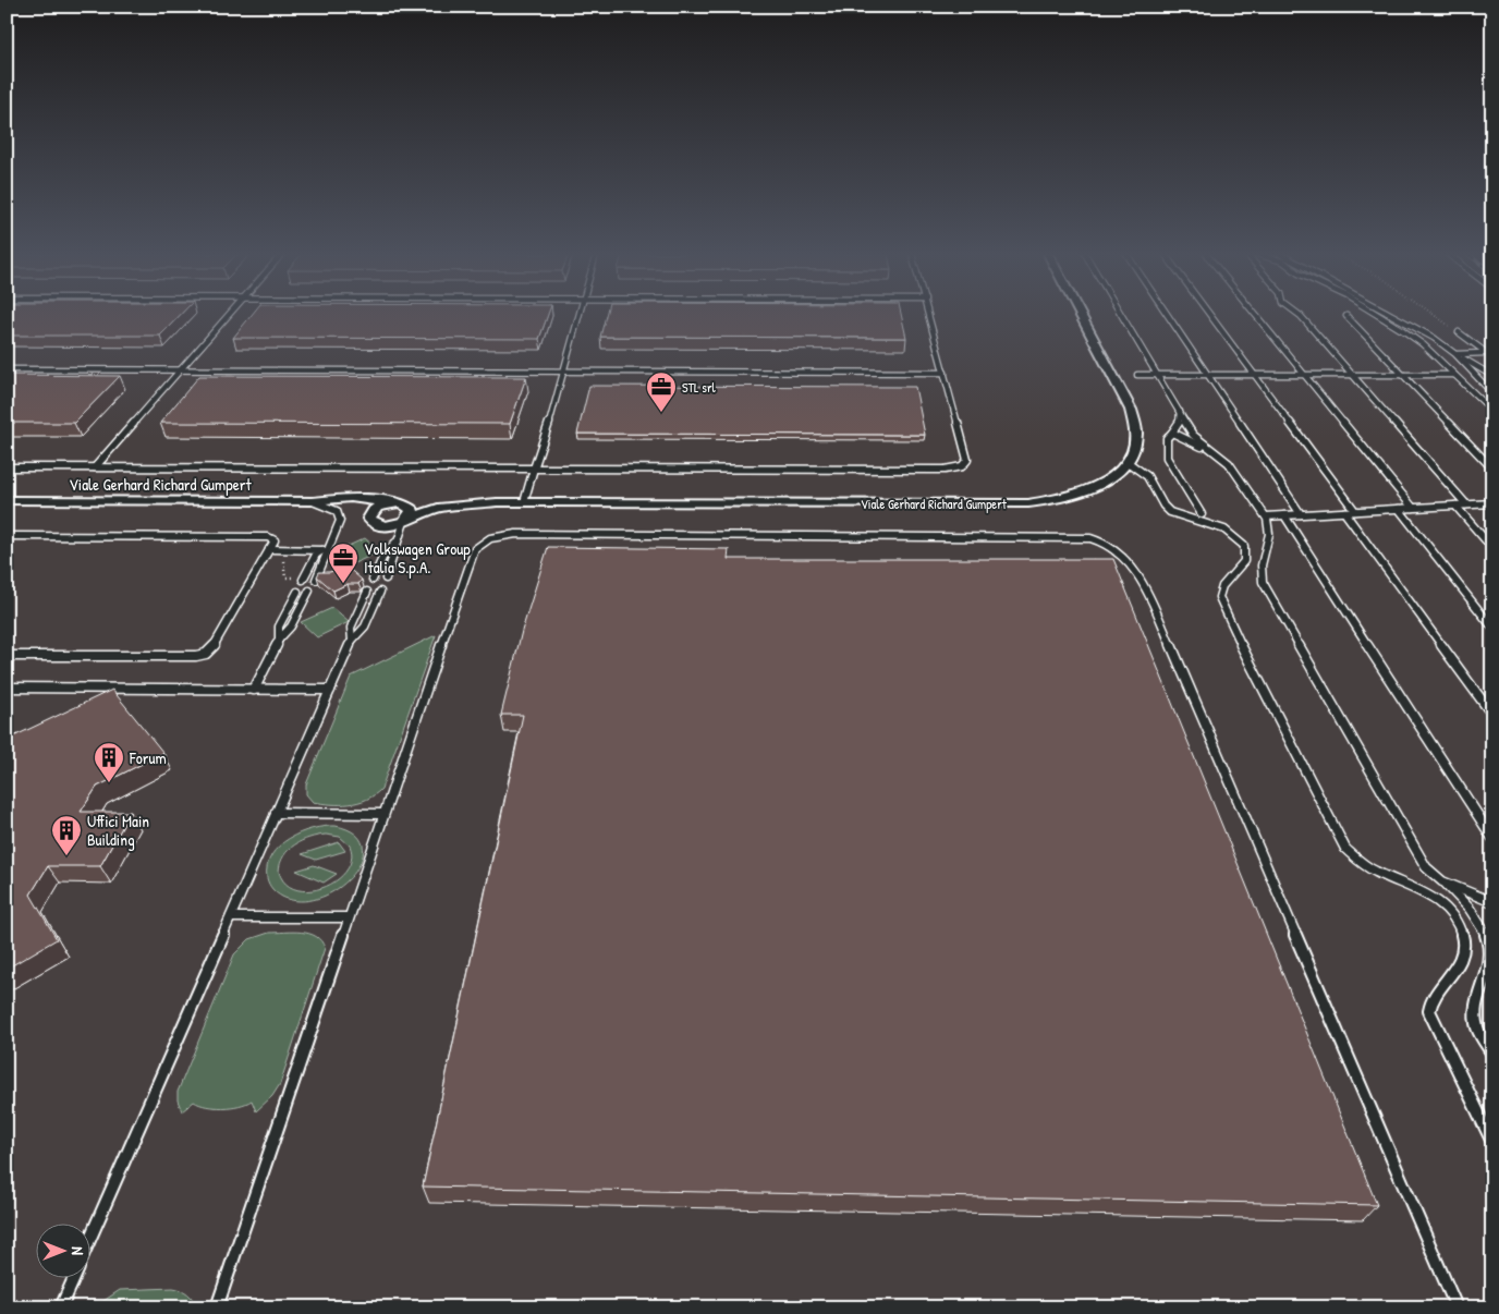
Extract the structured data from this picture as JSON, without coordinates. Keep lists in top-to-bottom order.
{
  "streets": {
    "street": ["Viale Gerhard Richard Gumpert"]
  },
  "places": {
    "office": ["STL srl", "Volkswagen Group Italia S.p.A."],
    "building": ["Forum", "Uffici Main Building"]
  },
  "north": "right"
}
